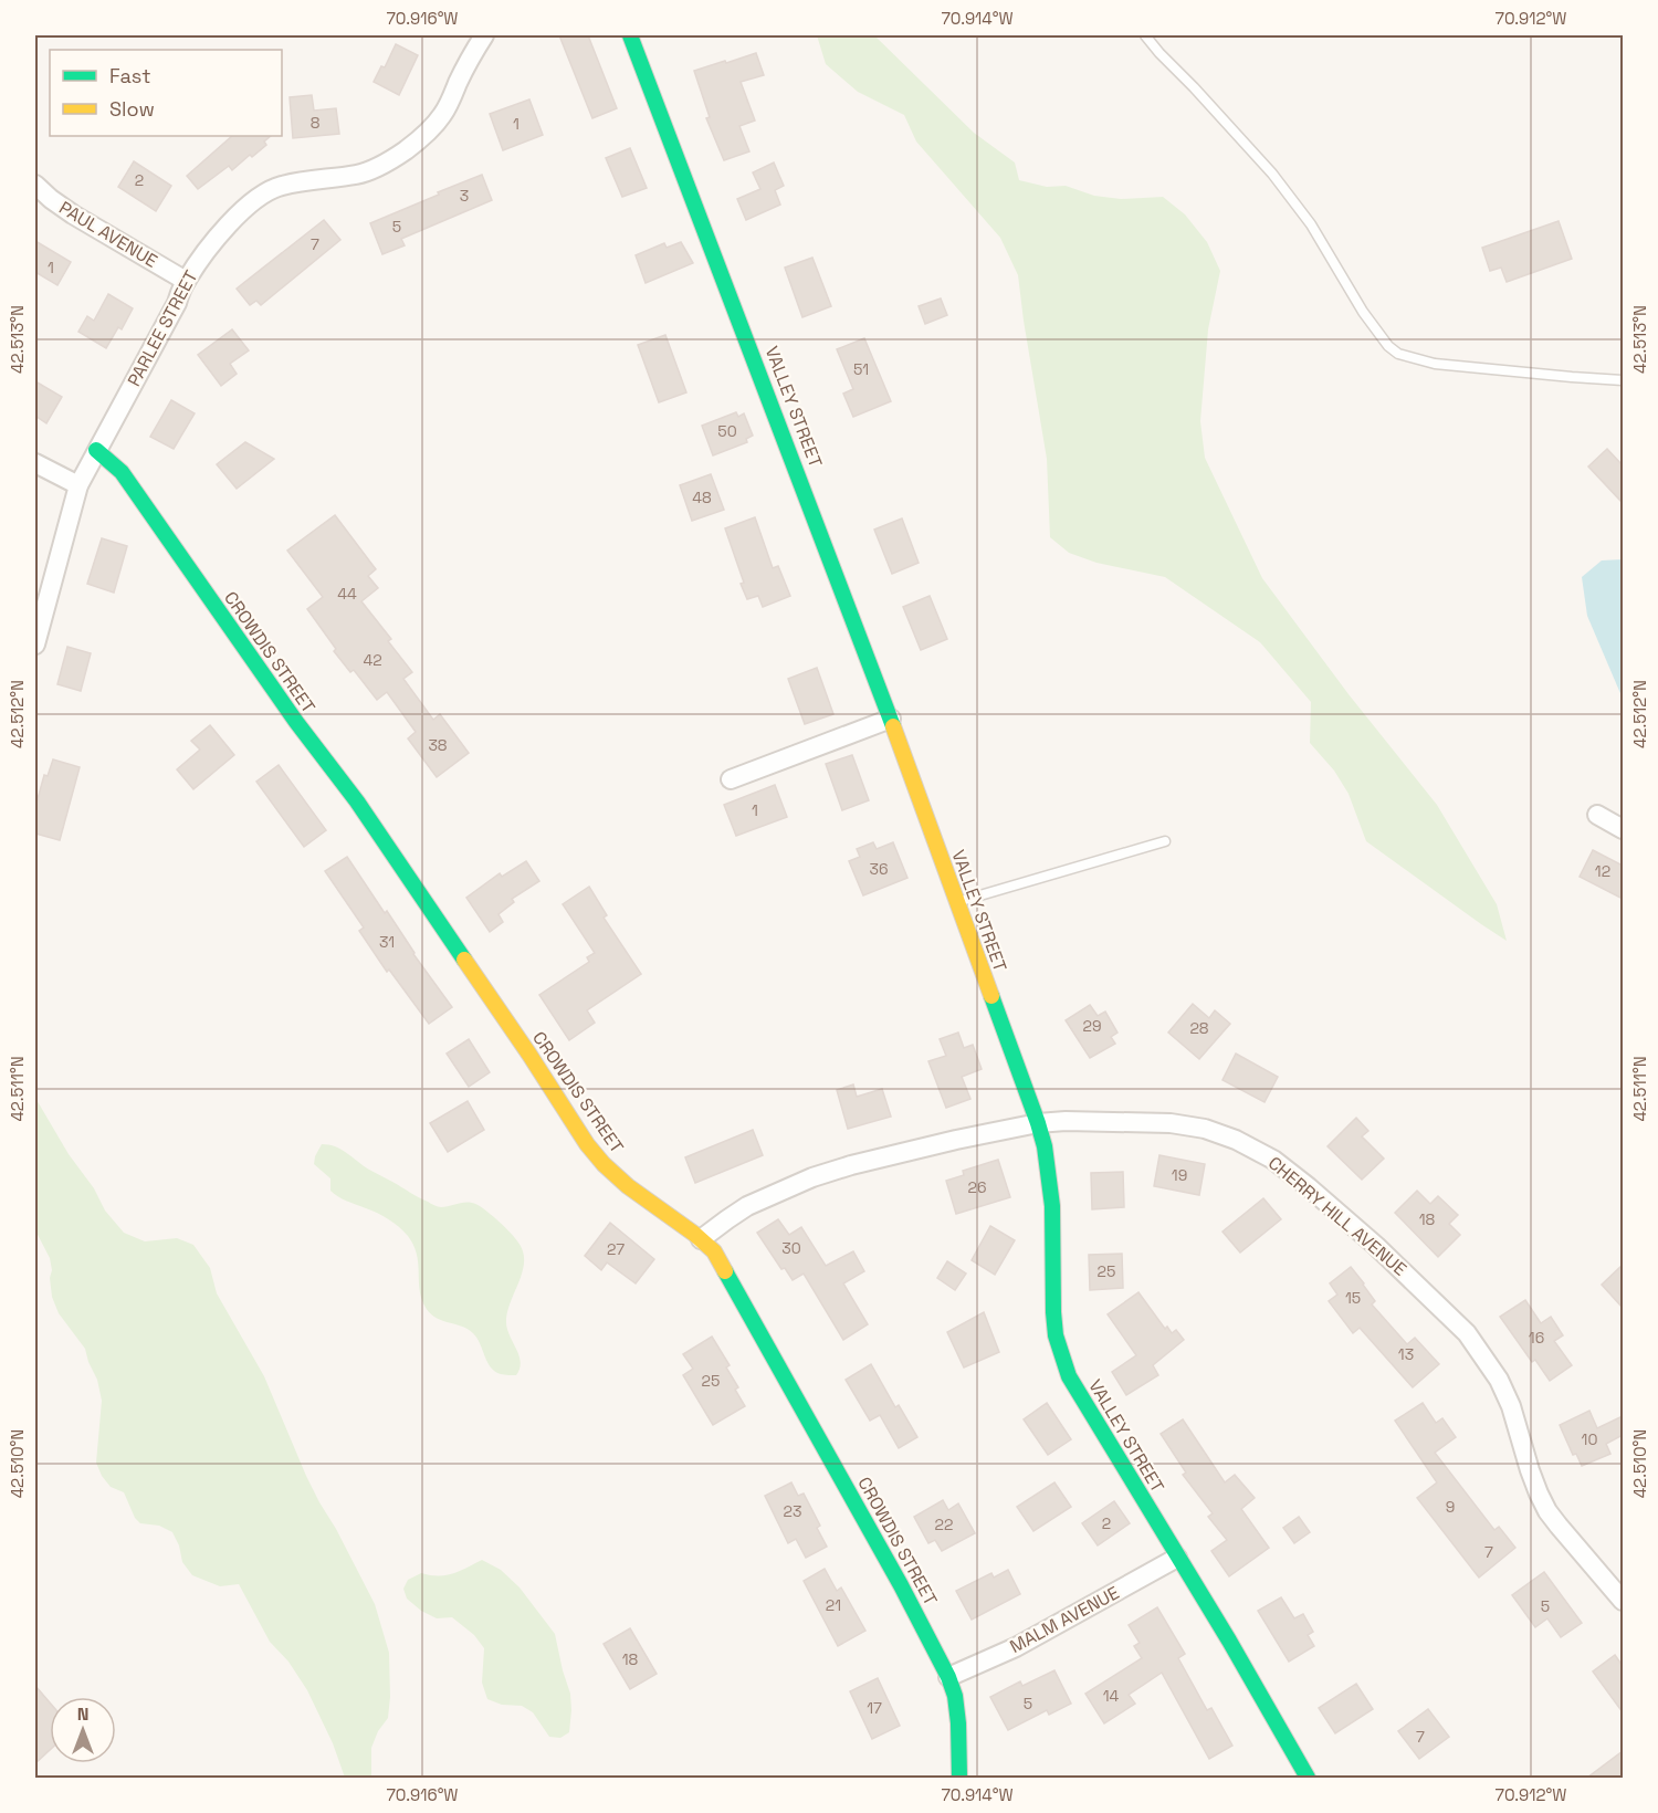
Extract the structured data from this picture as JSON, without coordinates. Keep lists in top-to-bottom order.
{
  "streets": {
    "street": [
      "PAUL AVENUE",
      "PARLEE STREET",
      "VALLEY STREET",
      "CROWDIS STREET",
      "CHERRY HILL AVENUE",
      "MALM AVENUE"
    ]
  },
  "crossings": [
    ["PAUL AVENUE", "PARLEE STREET"],
    ["PARLEE STREET", "CROWDIS STREET"],
    ["VALLEY STREET", "CHERRY HILL AVENUE"],
    ["VALLEY STREET", "MALM AVENUE"],
    ["CROWDIS STREET", "CHERRY HILL AVENUE"],
    ["CROWDIS STREET", "MALM AVENUE"]
  ],
  "house_numbers": [
    "8",
    "1",
    "2",
    "3",
    "5",
    "7",
    "1",
    "51",
    "50",
    "48",
    "44",
    "42",
    "38",
    "1",
    "36",
    "12",
    "31",
    "29",
    "28",
    "19",
    "26",
    "18",
    "30",
    "27",
    "25",
    "15",
    "16",
    "13",
    "25",
    "10",
    "9",
    "23",
    "2",
    "22",
    "7",
    "21",
    "5",
    "18",
    "14",
    "5",
    "17",
    "7"
  ],
  "legend": ["Fast", "Slow"],
  "north": "top",
  "coordinates": [
    "70.916°W",
    "70.914°W",
    "70.912°W",
    "42.513°N",
    "42.512°N",
    "42.511°N",
    "42.510°N"
  ]
}
